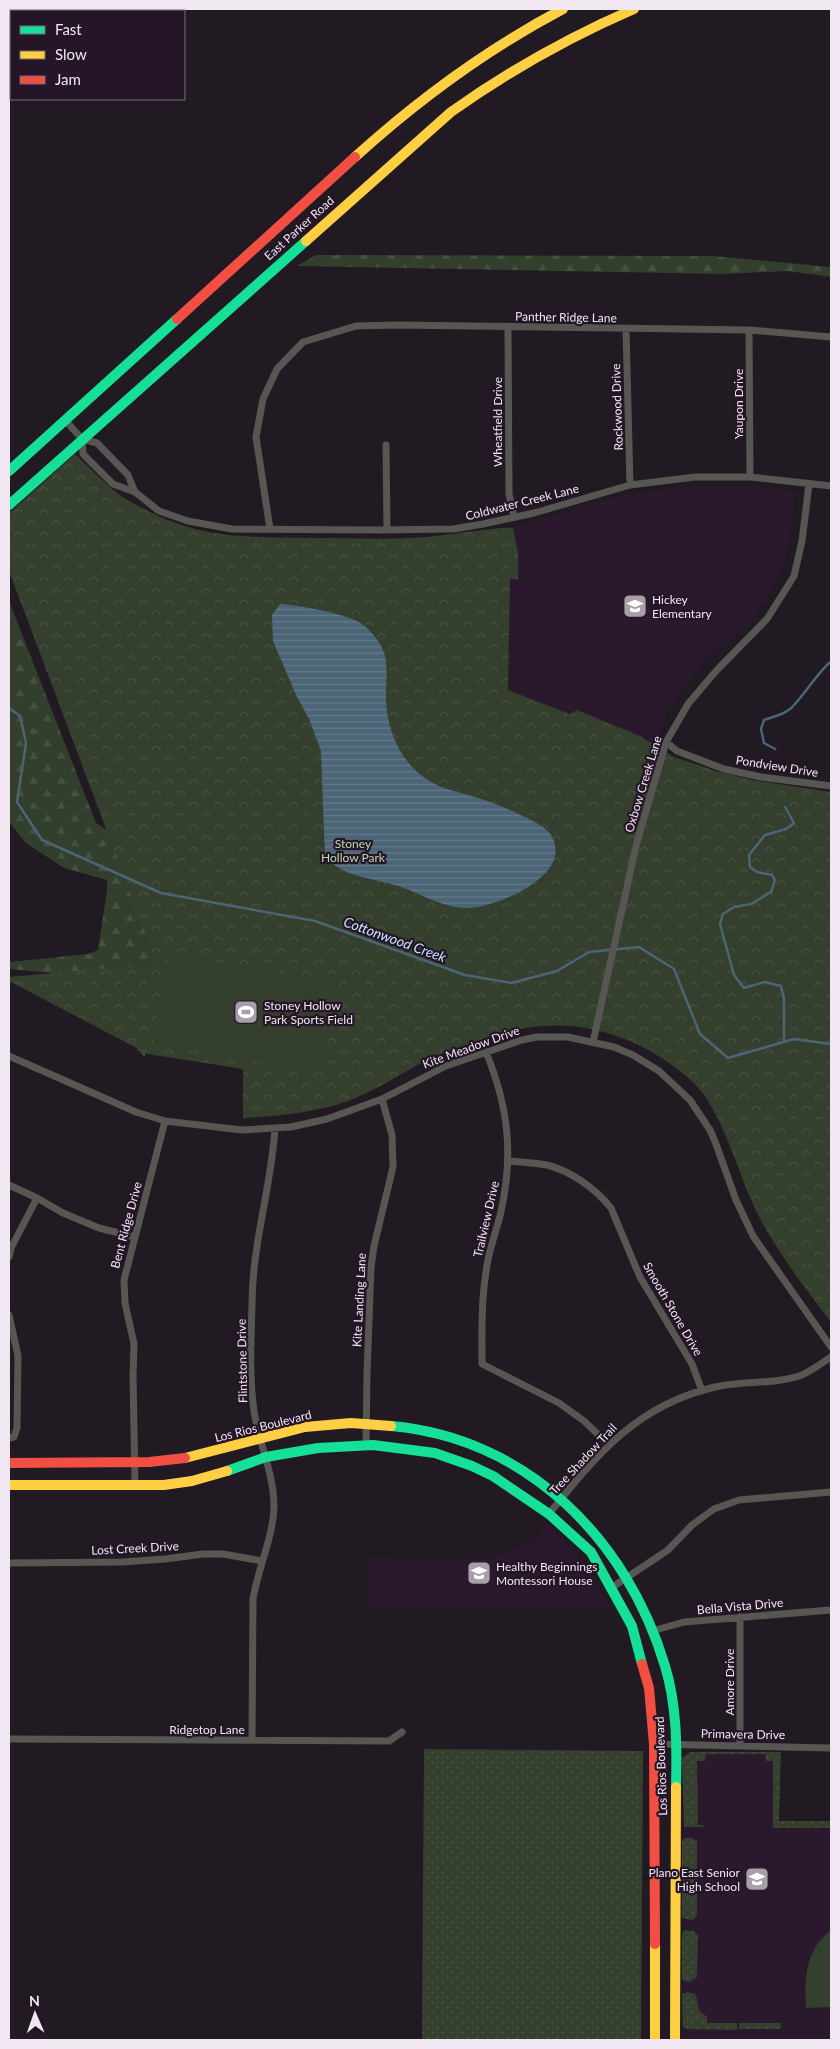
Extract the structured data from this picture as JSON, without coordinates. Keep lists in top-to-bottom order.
{
  "streets": {
    "main road": ["East Parker Road", "Los Rios Boulevard"],
    "street": [
      "Panther Ridge Lane",
      "Yaupon Drive",
      "Rockwood Drive",
      "Wheatfield Drive",
      "Coldwater Creek Lane",
      "Pondview Drive",
      "Oxbow Creek Lane",
      "Kite Meadow Drive",
      "Trailview Drive",
      "Bent Ridge Drive",
      "Kite Landing Lane",
      "Smooth Stone Drive",
      "Flintstone Drive",
      "Tree Shadow Trail",
      "Lost Creek Drive",
      "Bella Vista Drive",
      "Amore Drive",
      "Ridgetop Lane",
      "Primavera Drive"
    ]
  },
  "crossings": [
    ["East Parker Road", "Coldwater Creek Lane"],
    ["Panther Ridge Lane", "Yaupon Drive"],
    ["Panther Ridge Lane", "Rockwood Drive"],
    ["Panther Ridge Lane", "Wheatfield Drive"],
    ["Panther Ridge Lane", "Coldwater Creek Lane"],
    ["Yaupon Drive", "Coldwater Creek Lane"],
    ["Rockwood Drive", "Coldwater Creek Lane"],
    ["Wheatfield Drive", "Coldwater Creek Lane"],
    ["Coldwater Creek Lane", "Oxbow Creek Lane"],
    ["Pondview Drive", "Oxbow Creek Lane"],
    ["Oxbow Creek Lane", "Kite Meadow Drive"],
    ["Kite Meadow Drive", "Trailview Drive"],
    ["Kite Meadow Drive", "Bent Ridge Drive"],
    ["Kite Meadow Drive", "Kite Landing Lane"],
    ["Kite Meadow Drive", "Flintstone Drive"],
    ["Trailview Drive", "Smooth Stone Drive"],
    ["Trailview Drive", "Tree Shadow Trail"],
    ["Bent Ridge Drive", "Los Rios Boulevard"],
    ["Kite Landing Lane", "Los Rios Boulevard"],
    ["Smooth Stone Drive", "Tree Shadow Trail"],
    ["Flintstone Drive", "Los Rios Boulevard"],
    ["Flintstone Drive", "Lost Creek Drive"],
    ["Flintstone Drive", "Ridgetop Lane"],
    ["Los Rios Boulevard", "Tree Shadow Trail"],
    ["Los Rios Boulevard", "Bella Vista Drive"],
    ["Los Rios Boulevard", "Primavera Drive"],
    ["Bella Vista Drive", "Amore Drive"],
    ["Amore Drive", "Primavera Drive"]
  ],
  "water": ["Cottonwood Creek"],
  "parks": ["Stoney Hollow Park"],
  "places": {
    "school or university": ["Hickey Elementary", "Healthy Beginnings Montessori House", "Plano East Senior High School"],
    "sports": ["Stoney Hollow Park Sports Field"]
  },
  "legend": ["Fast", "Slow", "Jam"],
  "north": "top"
}
